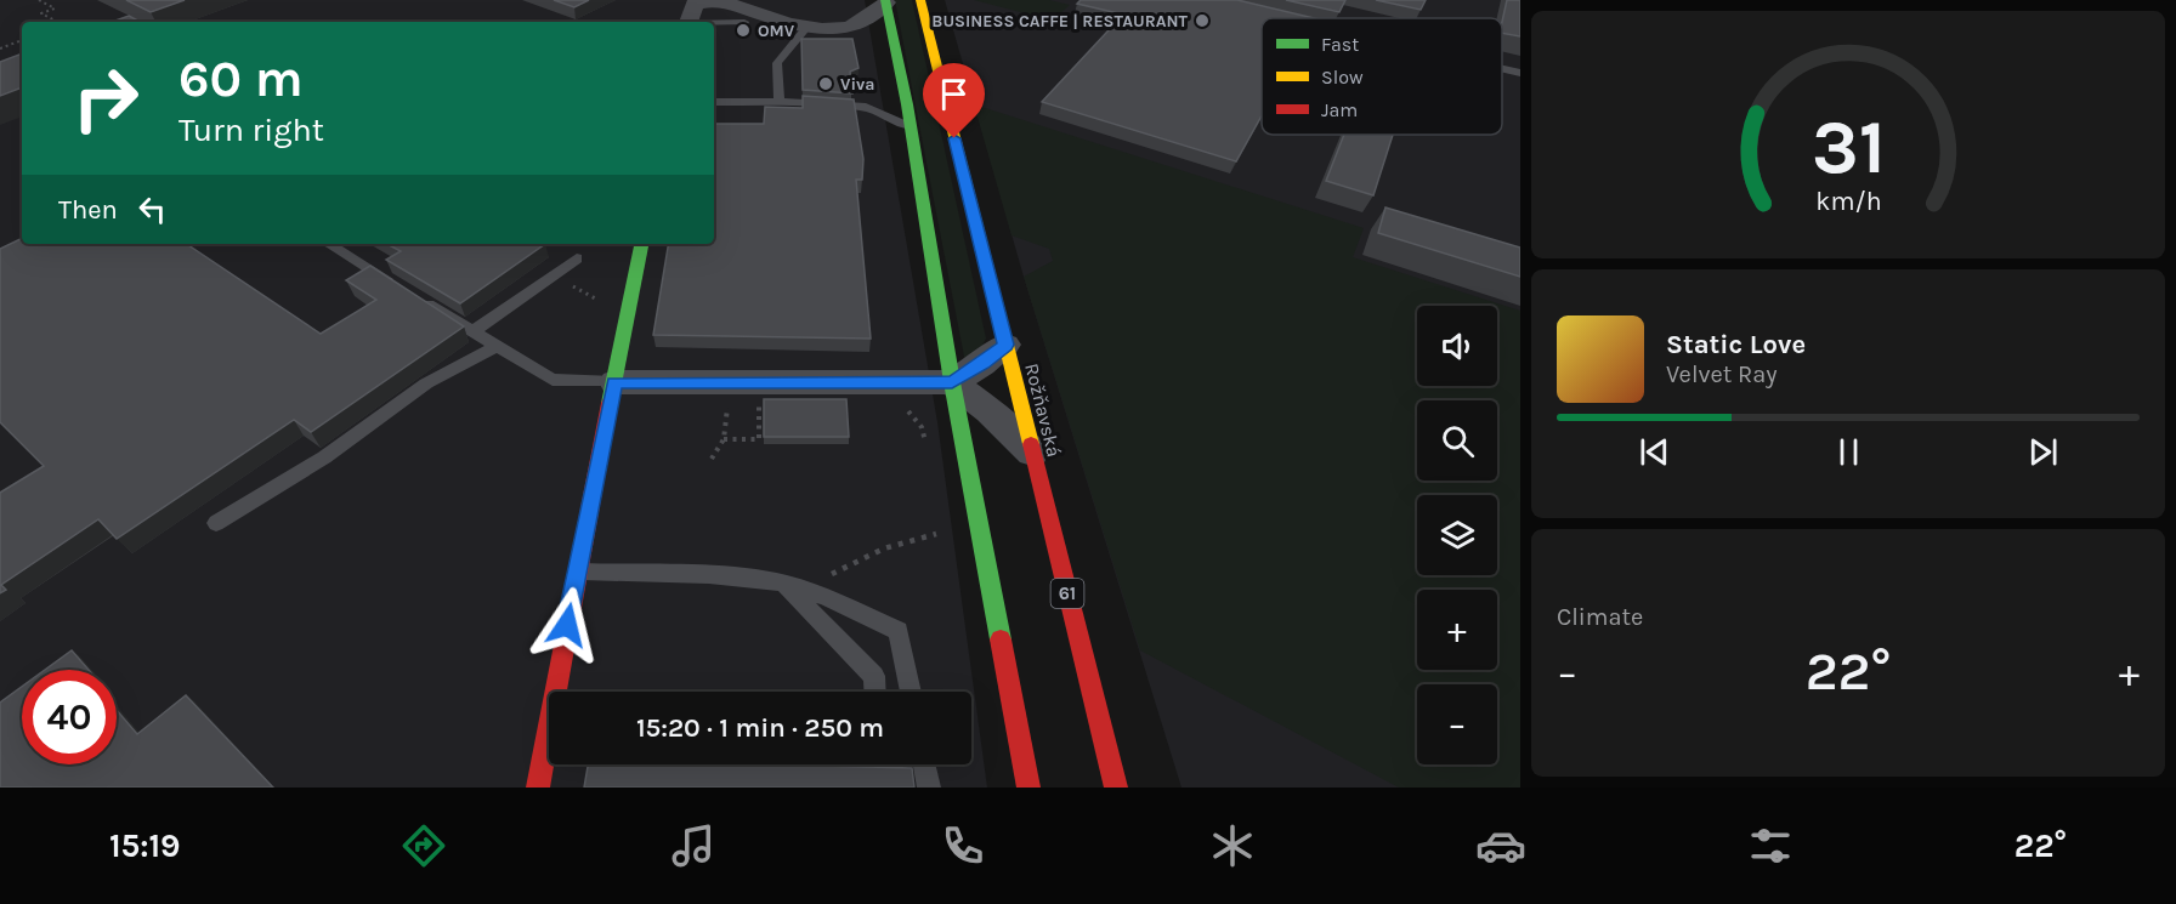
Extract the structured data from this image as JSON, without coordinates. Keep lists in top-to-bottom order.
{
  "streets": {
    "main road": ["Rožňavská", "61"]
  },
  "places": ["BUSINESS CAFFE | RESTAURANT", "OMV", "Viva"],
  "legend": ["Fast", "Slow", "Jam"],
  "page": {
    "turn": ["60 m", "Turn right"],
    "then": "Then",
    "map_buttons": ["+", "−"],
    "song": ["Static Love", "Velvet Ray"],
    "tile": "Climate",
    "heat": ["−", "22°", "+"],
    "limit": "40",
    "trip": "15:20 · 1 min · 250 m",
    "tabs": ["15:19", "22°"],
    "gauge": ["31", "km/h"]
  }
}
